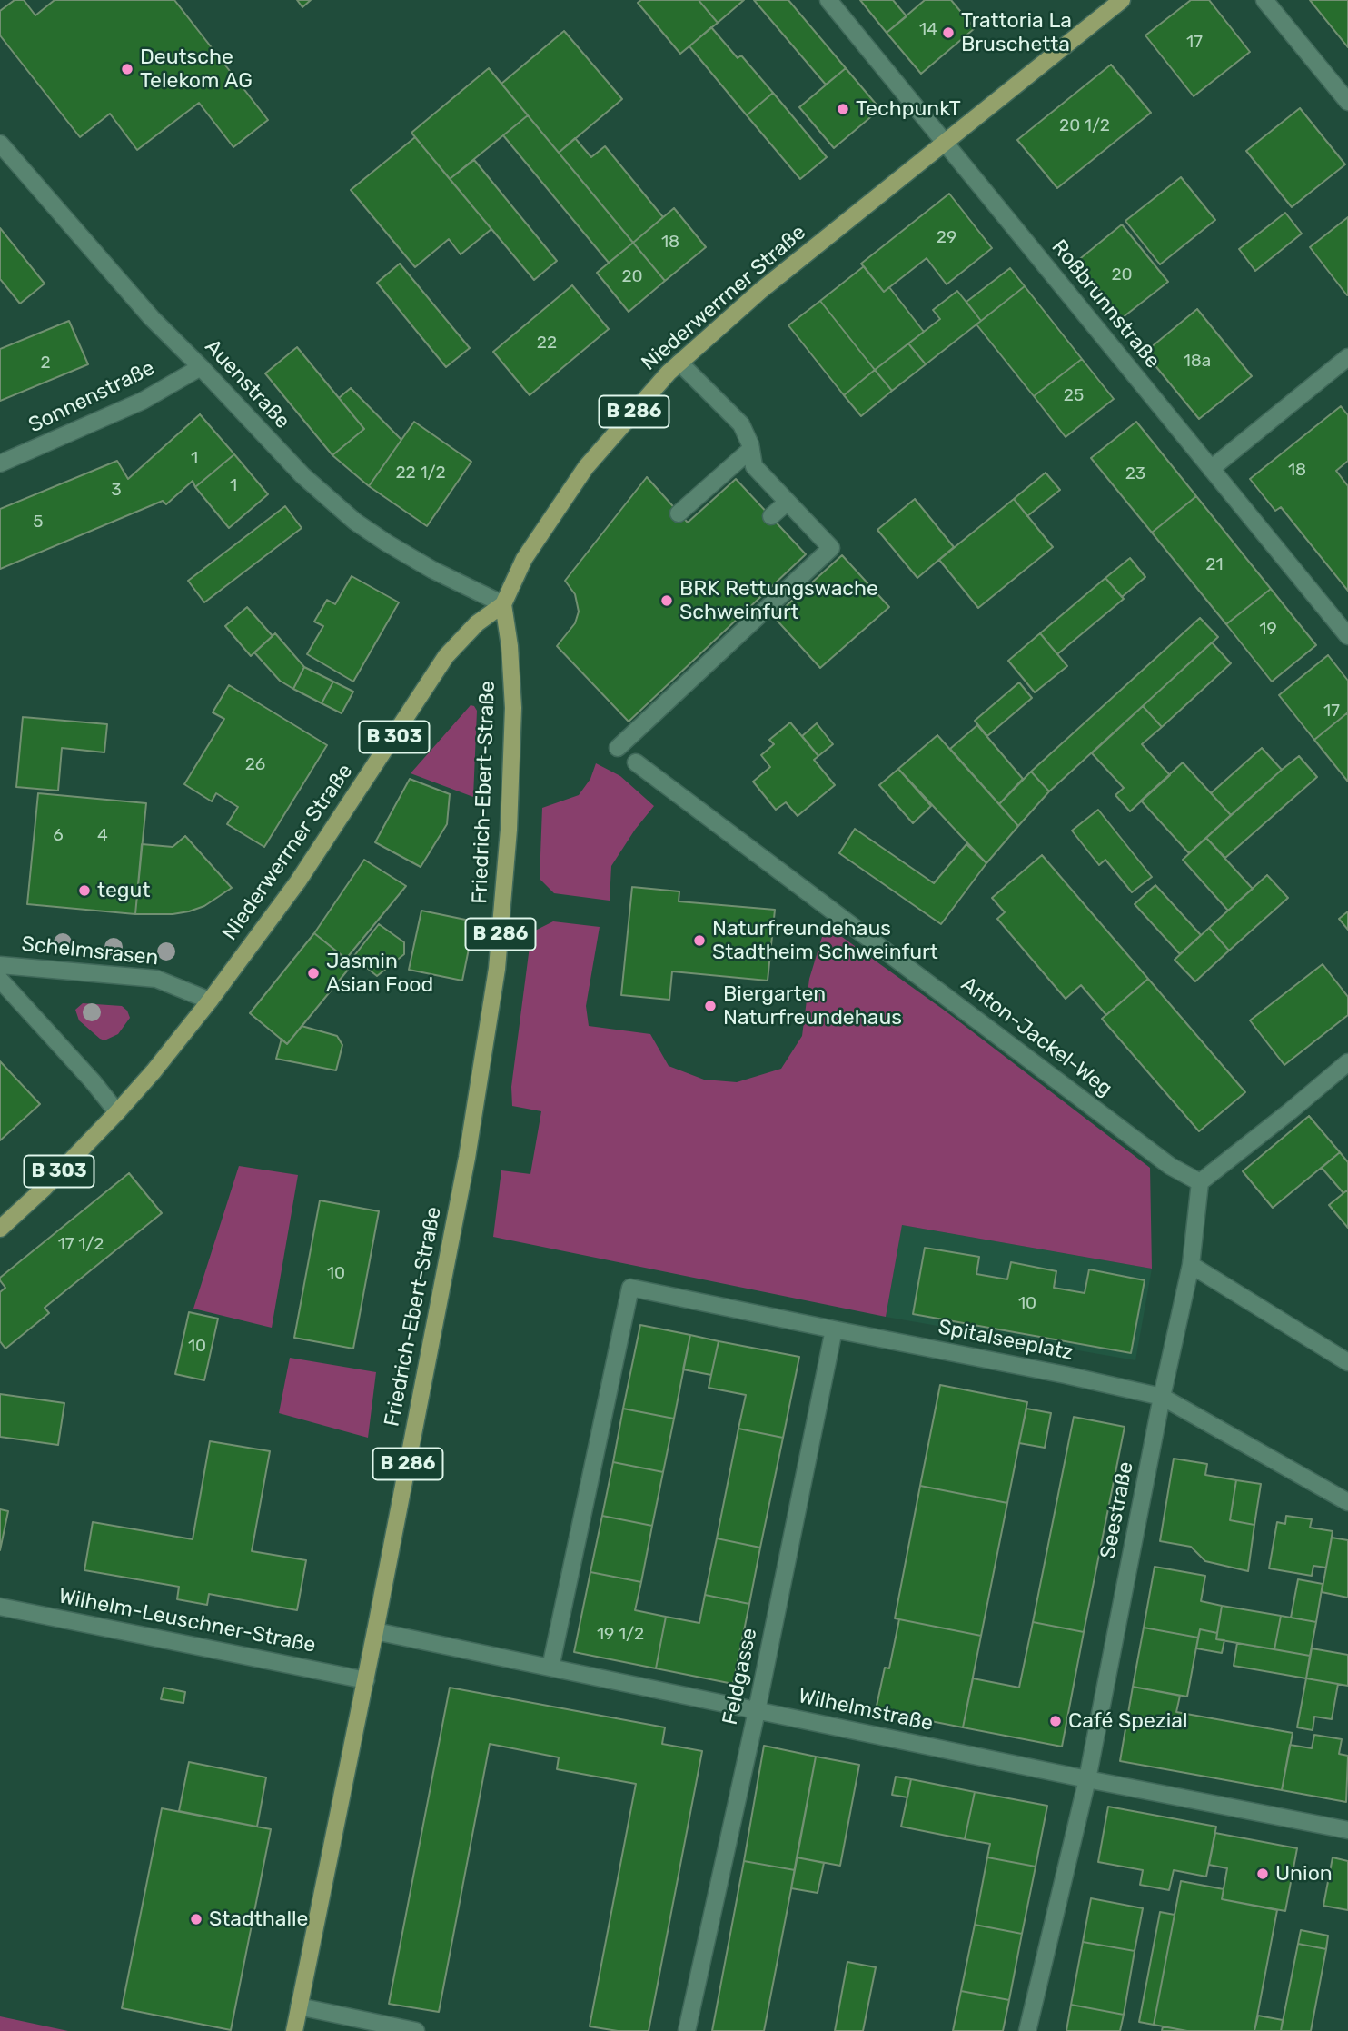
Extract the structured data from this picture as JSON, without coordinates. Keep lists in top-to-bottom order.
{
  "streets": {
    "main road": [
      "Niederwerrner Straße",
      "B 286",
      "B 303",
      "Friedrich-Ebert-Straße"
    ],
    "street": [
      "Roßbrunnstraße",
      "Auenstraße",
      "Sonnenstraße",
      "Schelmsrasen",
      "Anton-Jackel-Weg",
      "Spitalseeplatz",
      "Seestraße",
      "Wilhelm-Leuschner-Straße",
      "Feldgasse",
      "Wilhelmstraße"
    ]
  },
  "crossings": [
    ["Niederwerrner Straße", "Roßbrunnstraße"],
    ["Niederwerrner Straße", "Auenstraße"],
    ["Niederwerrner Straße", "Friedrich-Ebert-Straße"],
    ["Niederwerrner Straße", "Schelmsrasen"],
    ["Auenstraße", "Sonnenstraße"],
    ["Auenstraße", "Friedrich-Ebert-Straße"],
    ["Friedrich-Ebert-Straße", "Wilhelm-Leuschner-Straße"],
    ["Friedrich-Ebert-Straße", "Wilhelmstraße"],
    ["Anton-Jackel-Weg", "Seestraße"],
    ["Spitalseeplatz", "Seestraße"],
    ["Spitalseeplatz", "Feldgasse"],
    ["Spitalseeplatz", "Wilhelmstraße"],
    ["Seestraße", "Wilhelmstraße"],
    ["Feldgasse", "Wilhelmstraße"]
  ],
  "places": [
    "Trattoria La Bruschetta",
    "Deutsche Telekom AG",
    "TechpunkT",
    "BRK Rettungswache Schweinfurt",
    "tegut",
    "Naturfreundehaus Stadtheim Schweinfurt",
    "Jasmin Asian Food",
    "Biergarten Naturfreundehaus",
    "Café Spezial",
    "Union",
    "Stadthalle"
  ],
  "house_numbers": [
    "14",
    "17",
    "20 1/2",
    "29",
    "18",
    "20",
    "20",
    "22",
    "18a",
    "2",
    "25",
    "1",
    "18",
    "22 1/2",
    "23",
    "1",
    "3",
    "5",
    "21",
    "19",
    "17",
    "26",
    "6",
    "4",
    "17 1/2",
    "10",
    "10",
    "10",
    "19 1/2"
  ]
}
